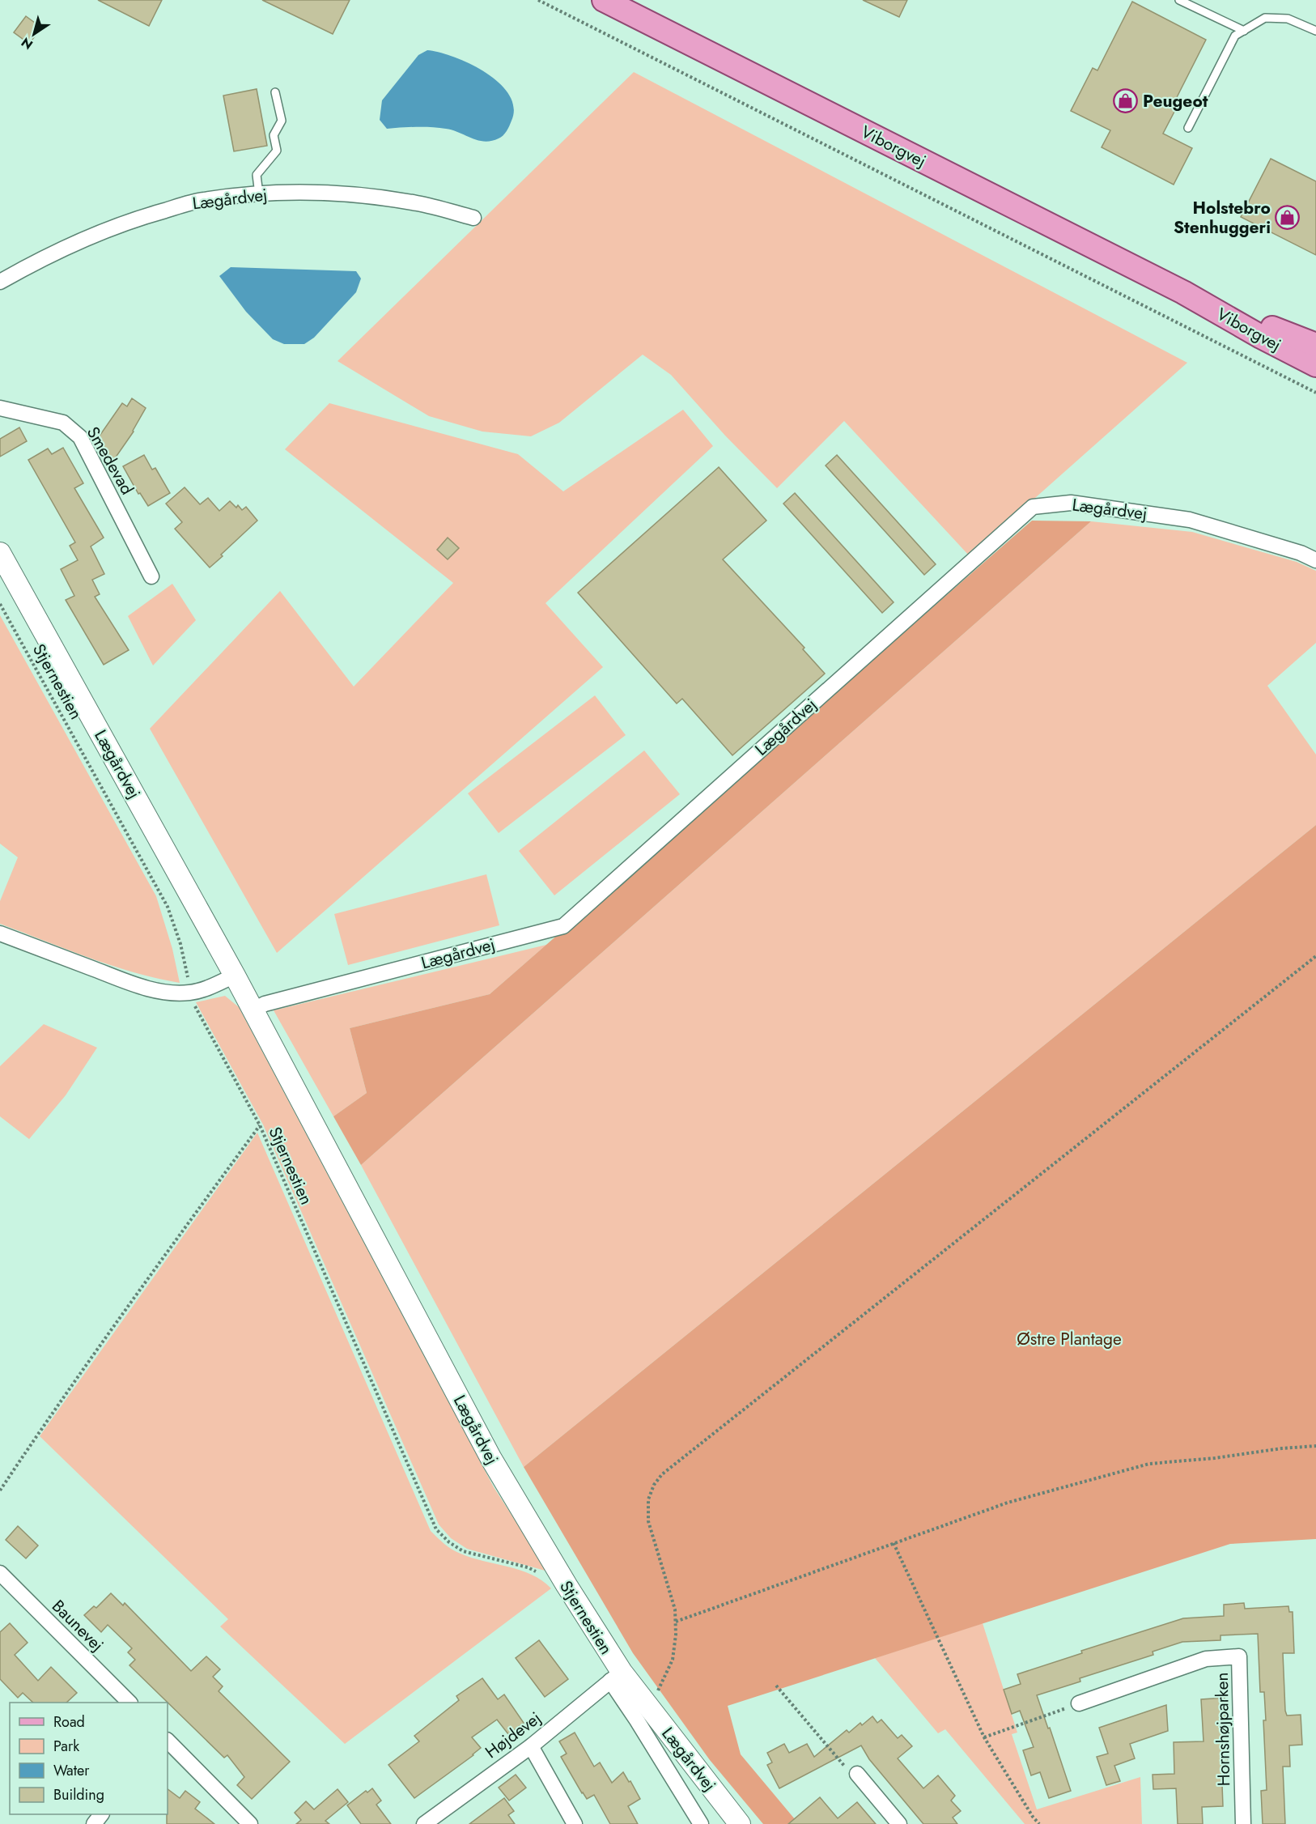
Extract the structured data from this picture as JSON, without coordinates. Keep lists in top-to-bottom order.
{
  "streets": {
    "main road": ["Viborgvej"],
    "street": [
      "Lægårdvej",
      "Smedevad",
      "Baunevej",
      "Hornshøjparken",
      "Højdevej"
    ],
    "path": ["Stjernestien"]
  },
  "crossings": [
    ["Lægårdvej", "Højdevej"]
  ],
  "parks": ["Østre Plantage"],
  "places": {
    "shop": ["Peugeot", "Holstebro Stenhuggeri"]
  },
  "legend": [
    "Road",
    "Park",
    "Water",
    "Building"
  ],
  "north": "bottom left"
}
